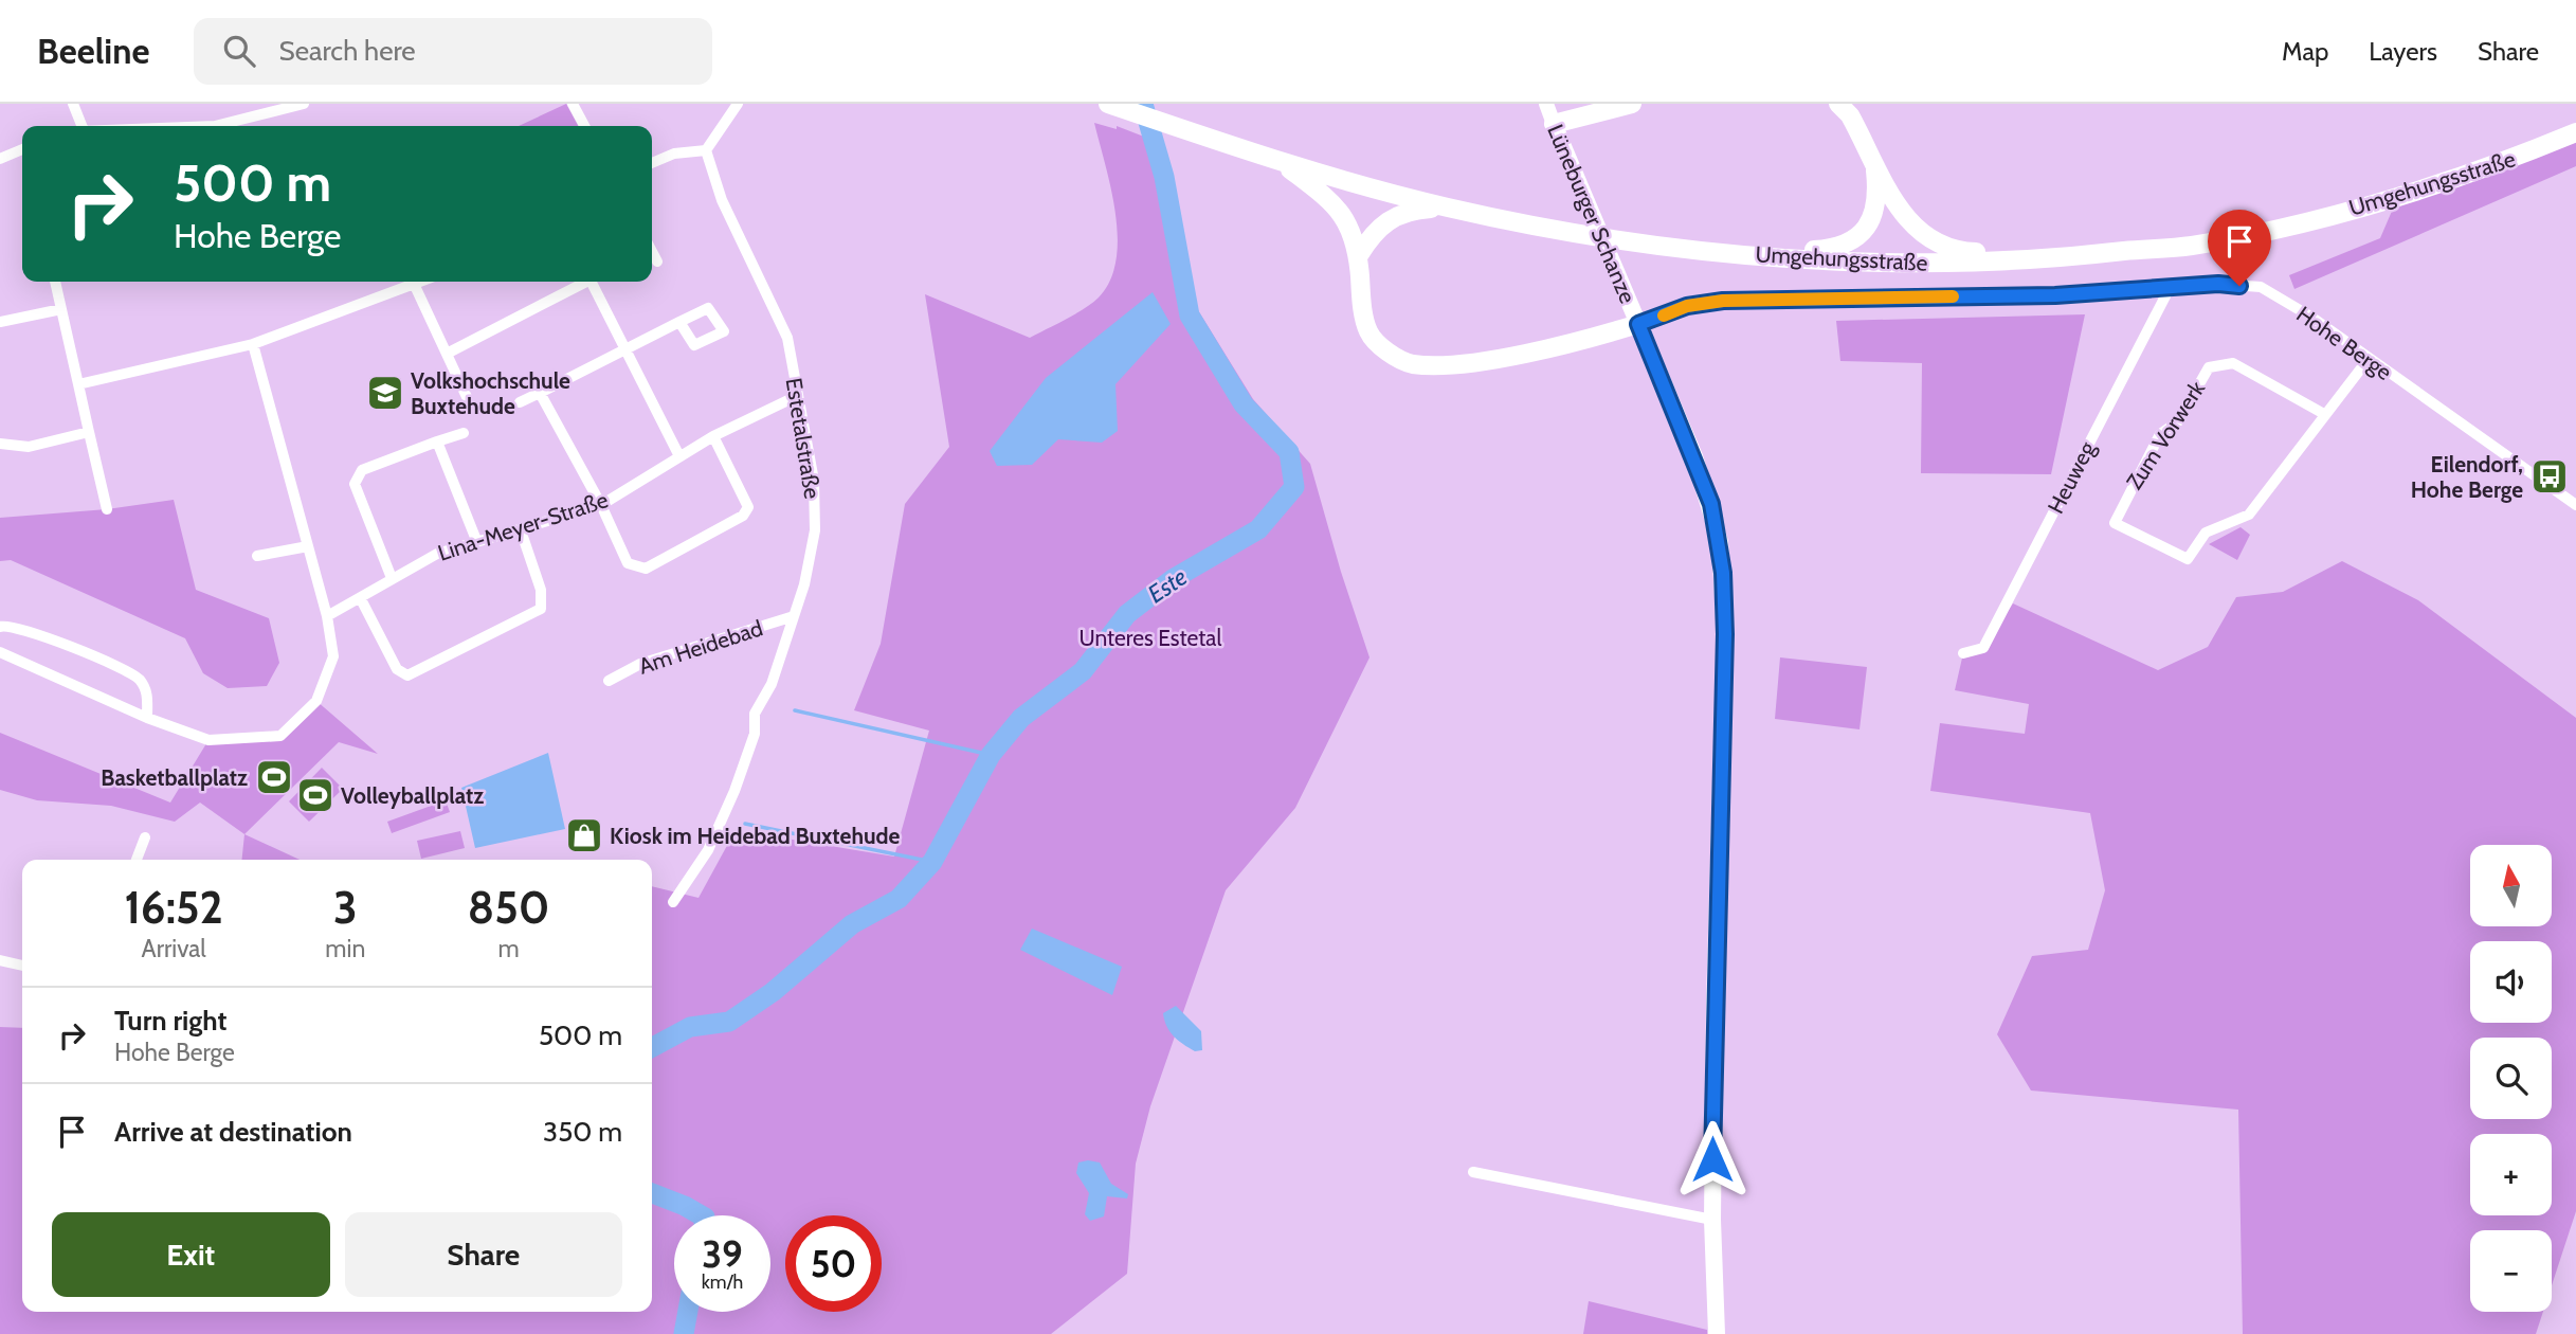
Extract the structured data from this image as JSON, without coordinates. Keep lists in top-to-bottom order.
{
  "streets": {
    "main road": ["Umgehungsstraße", "Lüneburger Schanze"],
    "street": [
      "Hohe Berge",
      "Zum Vorwerk",
      "Estetalstraße",
      "Heuweg",
      "Lina-Meyer-Straße",
      "Am Heidebad"
    ]
  },
  "crossings": [
    ["Lüneburger Schanze", "Hohe Berge"],
    ["Hohe Berge", "Zum Vorwerk"],
    ["Hohe Berge", "Heuweg"],
    ["Estetalstraße", "Lina-Meyer-Straße"],
    ["Estetalstraße", "Am Heidebad"]
  ],
  "water": ["Este"],
  "parks": ["Unteres Estetal"],
  "places": {
    "school or university": ["Volkshochschule Buxtehude"],
    "bus stop": ["Eilendorf, Hohe Berge"],
    "sports": ["Basketballplatz", "Volleyballplatz"],
    "shop": ["Kiosk im Heidebad Buxtehude"]
  },
  "north": "top",
  "page": {
    "header": "Beeline",
    "search": "Search here",
    "nav": ["Map", "Layers", "Share"],
    "turn": ["500 m", "Hohe Berge"],
    "map_buttons": ["+", "−"],
    "eta": [
      "16:52",
      "Arrival",
      "3",
      "min",
      "850",
      "m"
    ],
    "list": [
      {
        "name": "Turn right",
        "note": "Hohe Berge",
        "value": "500 m"
      },
      {
        "name": "Arrive at destination",
        "value": "350 m"
      }
    ],
    "buttons": ["Exit", "Share"],
    "speed": "39 km/h",
    "limit": "50"
  }
}
